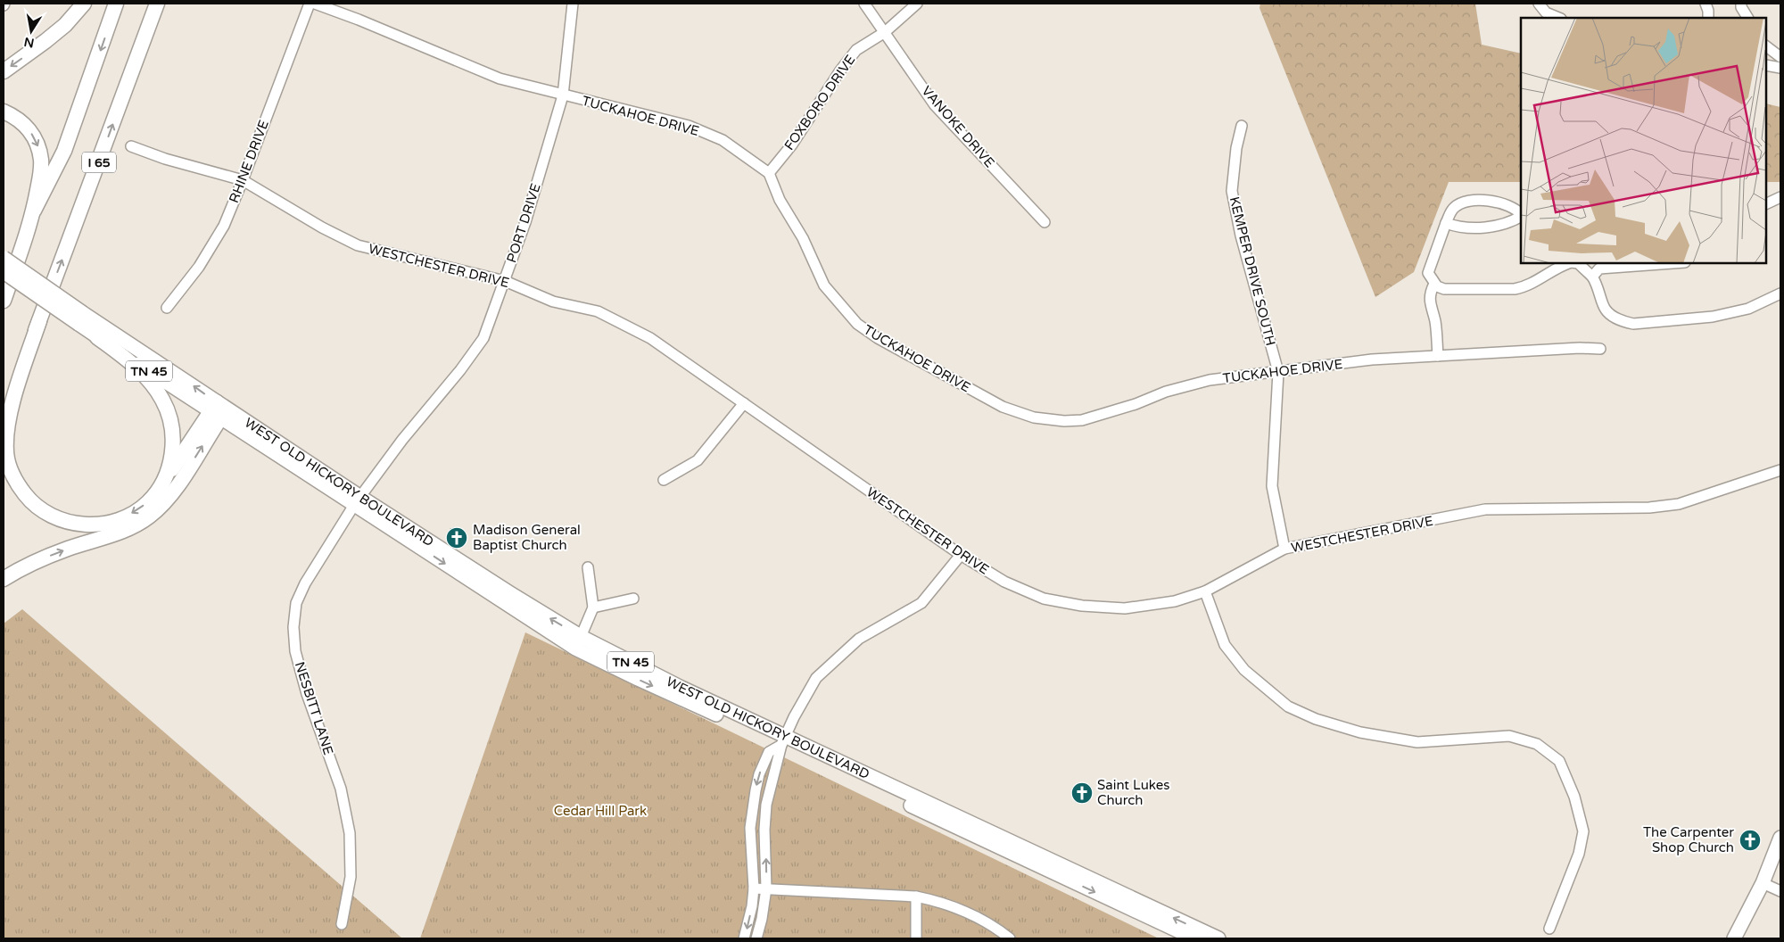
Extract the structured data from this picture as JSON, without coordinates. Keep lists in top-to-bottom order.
{
  "streets": {
    "highway": ["I 65"],
    "main road": ["TN 45", "WEST OLD HICKORY BOULEVARD"],
    "street": [
      "FOXBORO DRIVE",
      "TUCKAHOE DRIVE",
      "VANOKE DRIVE",
      "RHINE DRIVE",
      "PORT DRIVE",
      "WESTCHESTER DRIVE",
      "KEMPER DRIVE SOUTH",
      "NESBITT LANE"
    ]
  },
  "crossings": [
    ["FOXBORO DRIVE", "TUCKAHOE DRIVE"],
    ["FOXBORO DRIVE", "VANOKE DRIVE"],
    ["TUCKAHOE DRIVE", "PORT DRIVE"],
    ["TUCKAHOE DRIVE", "KEMPER DRIVE SOUTH"],
    ["RHINE DRIVE", "WESTCHESTER DRIVE"],
    ["PORT DRIVE", "WESTCHESTER DRIVE"],
    ["PORT DRIVE", "WEST OLD HICKORY BOULEVARD"],
    ["PORT DRIVE", "NESBITT LANE"],
    ["WESTCHESTER DRIVE", "KEMPER DRIVE SOUTH"],
    ["WEST OLD HICKORY BOULEVARD", "NESBITT LANE"]
  ],
  "parks": ["Cedar Hill Park"],
  "places": {
    "church": ["Madison General Baptist Church", "Saint Lukes Church", "The Carpenter Shop Church"]
  },
  "north": "bottom"
}
